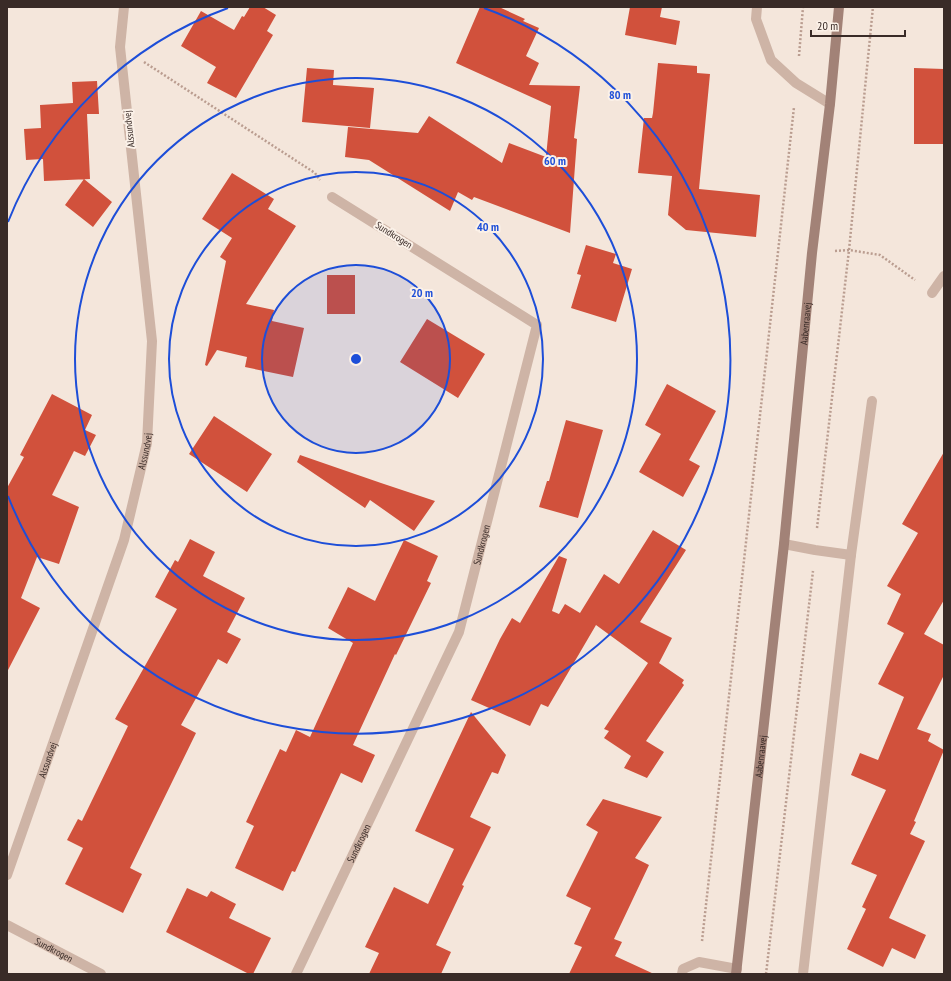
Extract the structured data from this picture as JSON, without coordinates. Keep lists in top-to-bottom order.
{
  "streets": {
    "street": ["Alssundvej", "Sundkrogen", "Aabenraavej"]
  },
  "scale_bar": "20 m",
  "rings": [
    "80 m",
    "60 m",
    "40 m",
    "20 m"
  ]
}
